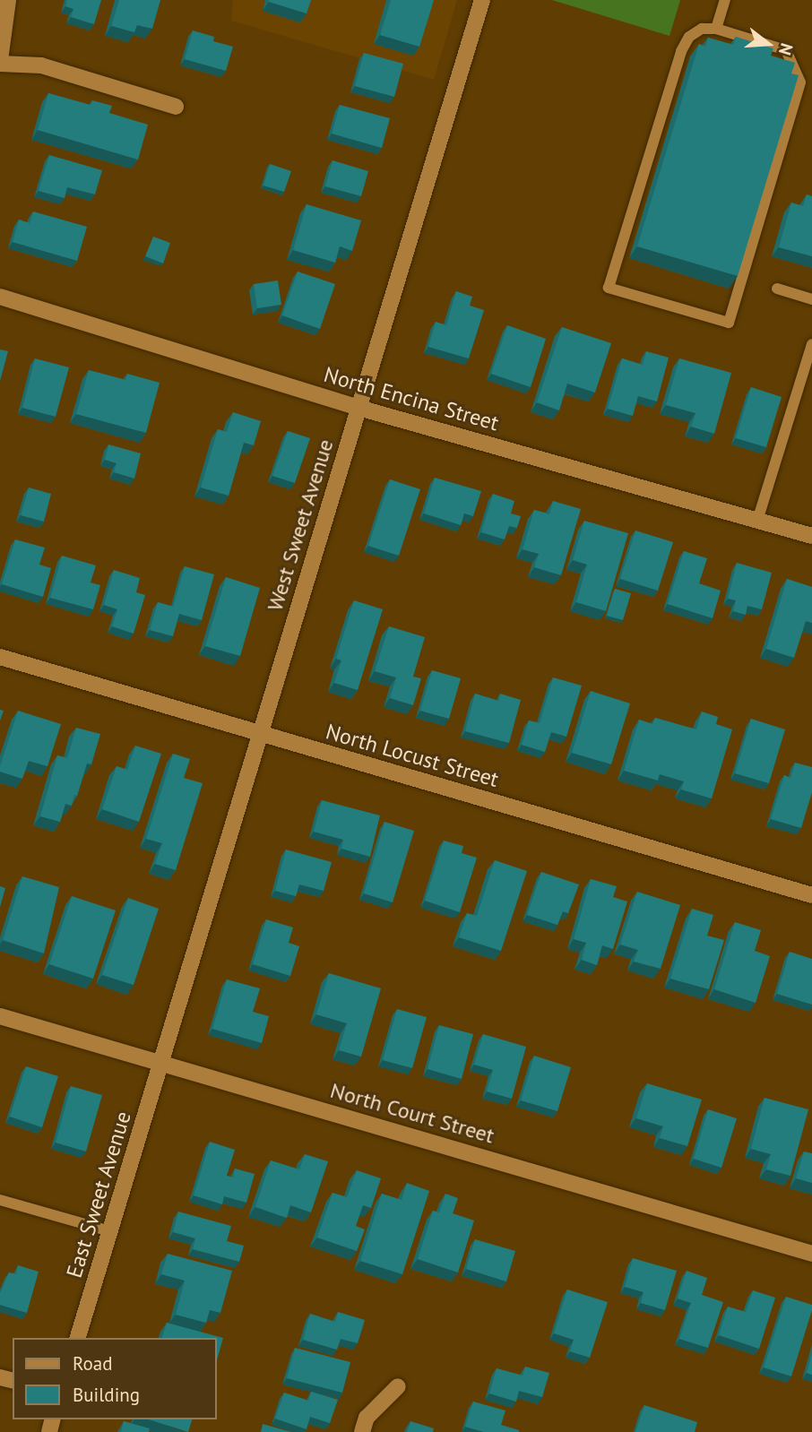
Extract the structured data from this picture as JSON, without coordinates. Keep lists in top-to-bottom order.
{
  "streets": {
    "street": [
      "North Encina Street",
      "West Sweet Avenue",
      "North Locust Street",
      "North Court Street",
      "East Sweet Avenue"
    ]
  },
  "crossings": [
    ["North Encina Street", "West Sweet Avenue"],
    ["West Sweet Avenue", "North Locust Street"],
    ["West Sweet Avenue", "North Court Street"],
    ["West Sweet Avenue", "East Sweet Avenue"],
    ["North Court Street", "East Sweet Avenue"]
  ],
  "legend": ["Road", "Building"],
  "north": "right"
}
